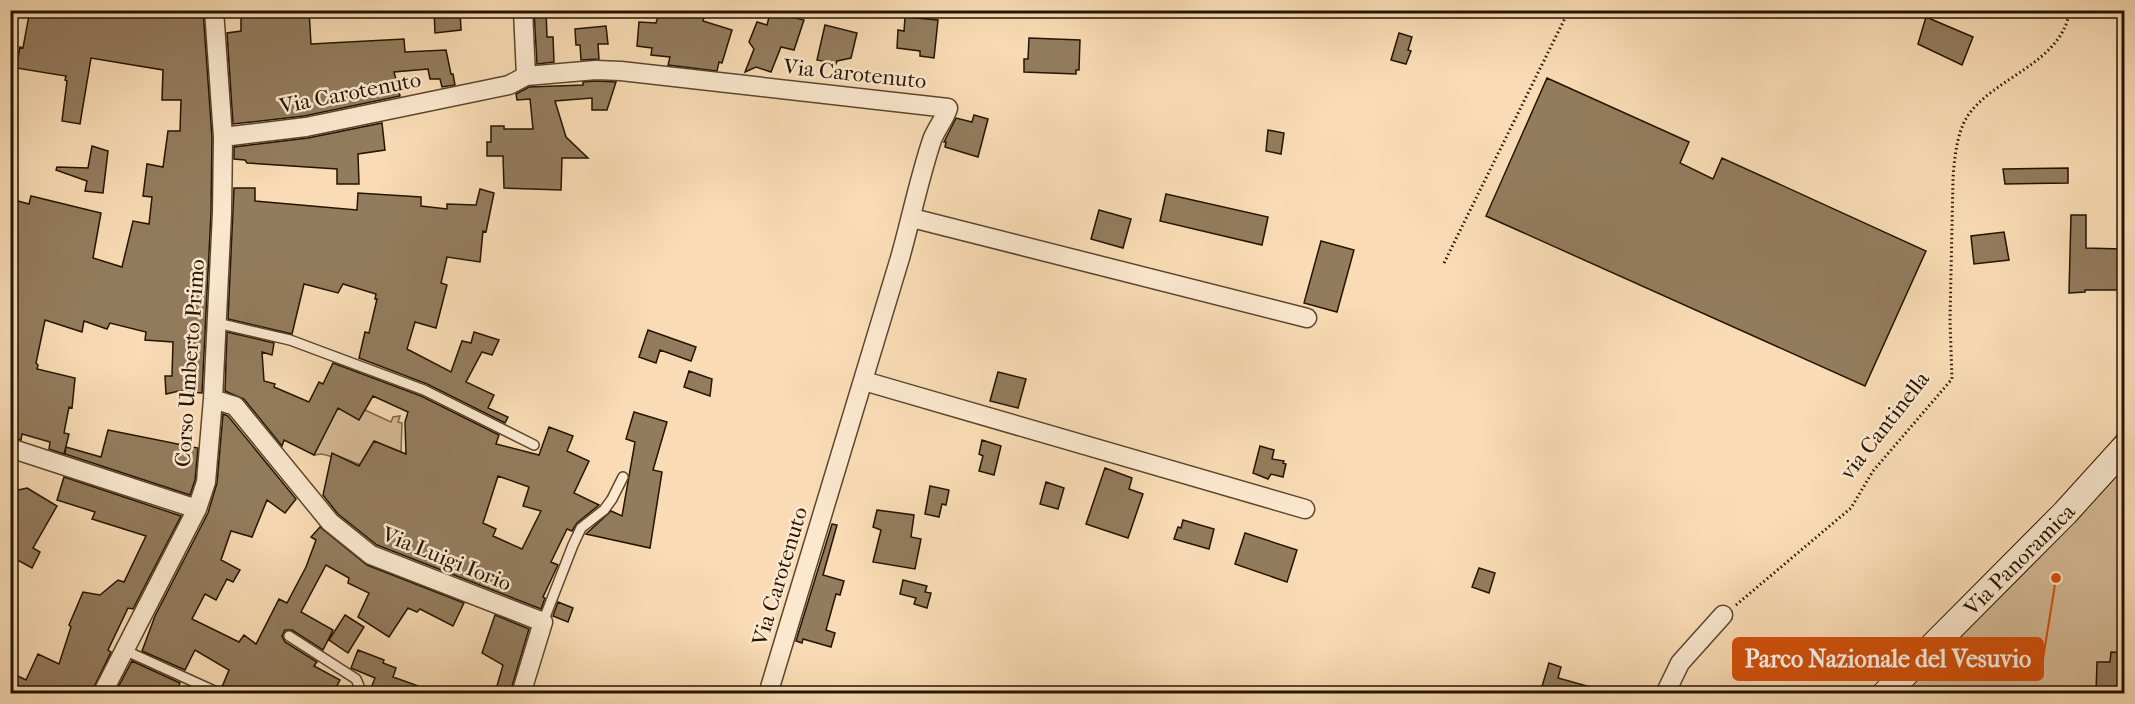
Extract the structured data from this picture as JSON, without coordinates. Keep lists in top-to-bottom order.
{
  "streets": {
    "street": [
      "Via Carotenuto",
      "Corso Umberto Primo",
      "Via Luigi Iorio",
      "Via Panoramica"
    ],
    "path": ["via Cantinella"]
  },
  "crossings": [
    ["Via Carotenuto", "Corso Umberto Primo"],
    ["Corso Umberto Primo", "Via Luigi Iorio"]
  ],
  "places": ["Parco Nazionale del Vesuvio"]
}
